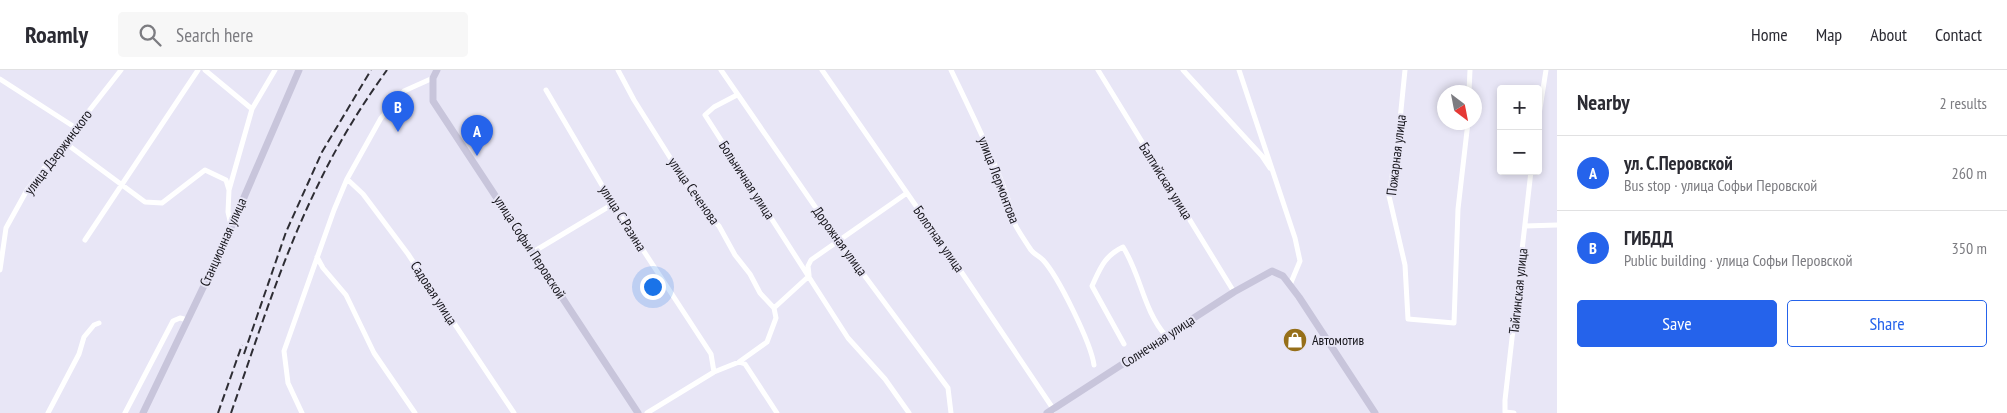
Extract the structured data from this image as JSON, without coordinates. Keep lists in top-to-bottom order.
{
  "streets": {
    "main road": ["Станционная улица", "улица Софьи Перовской", "Солнечная улица"],
    "street": [
      "улица Дзержинского",
      "Пожарная улица",
      "Больничная улица",
      "улица Лермонтова",
      "Балтийская улица",
      "улица Сеченова",
      "улица С.Разина",
      "Болотная улица",
      "Дорожная улица",
      "Тайгинская улица",
      "Садовая улица"
    ]
  },
  "crossings": [
    ["Больничная улица", "Дорожная улица"],
    ["Балтийская улица", "Солнечная улица"],
    ["Болотная улица", "Солнечная улица"]
  ],
  "places": {
    "shop": ["Автомотив"]
  },
  "north": "bottom right",
  "page": {
    "header": "Roamly",
    "search": "Search here",
    "nav": [
      "Home",
      "Map",
      "About",
      "Contact"
    ],
    "heading": ["Nearby", "2 results"],
    "map_buttons": ["+", "−"],
    "pins": ["B", "A"],
    "list": [
      {
        "mark": "A",
        "name": "ул. С.Перовской",
        "note": "Bus stop · улица Софьи Перовской",
        "value": "260 m"
      },
      {
        "mark": "B",
        "name": "ГИБДД",
        "note": "Public building · улица Софьи Перовской",
        "value": "350 m"
      }
    ],
    "buttons": ["Save", "Share"]
  }
}
